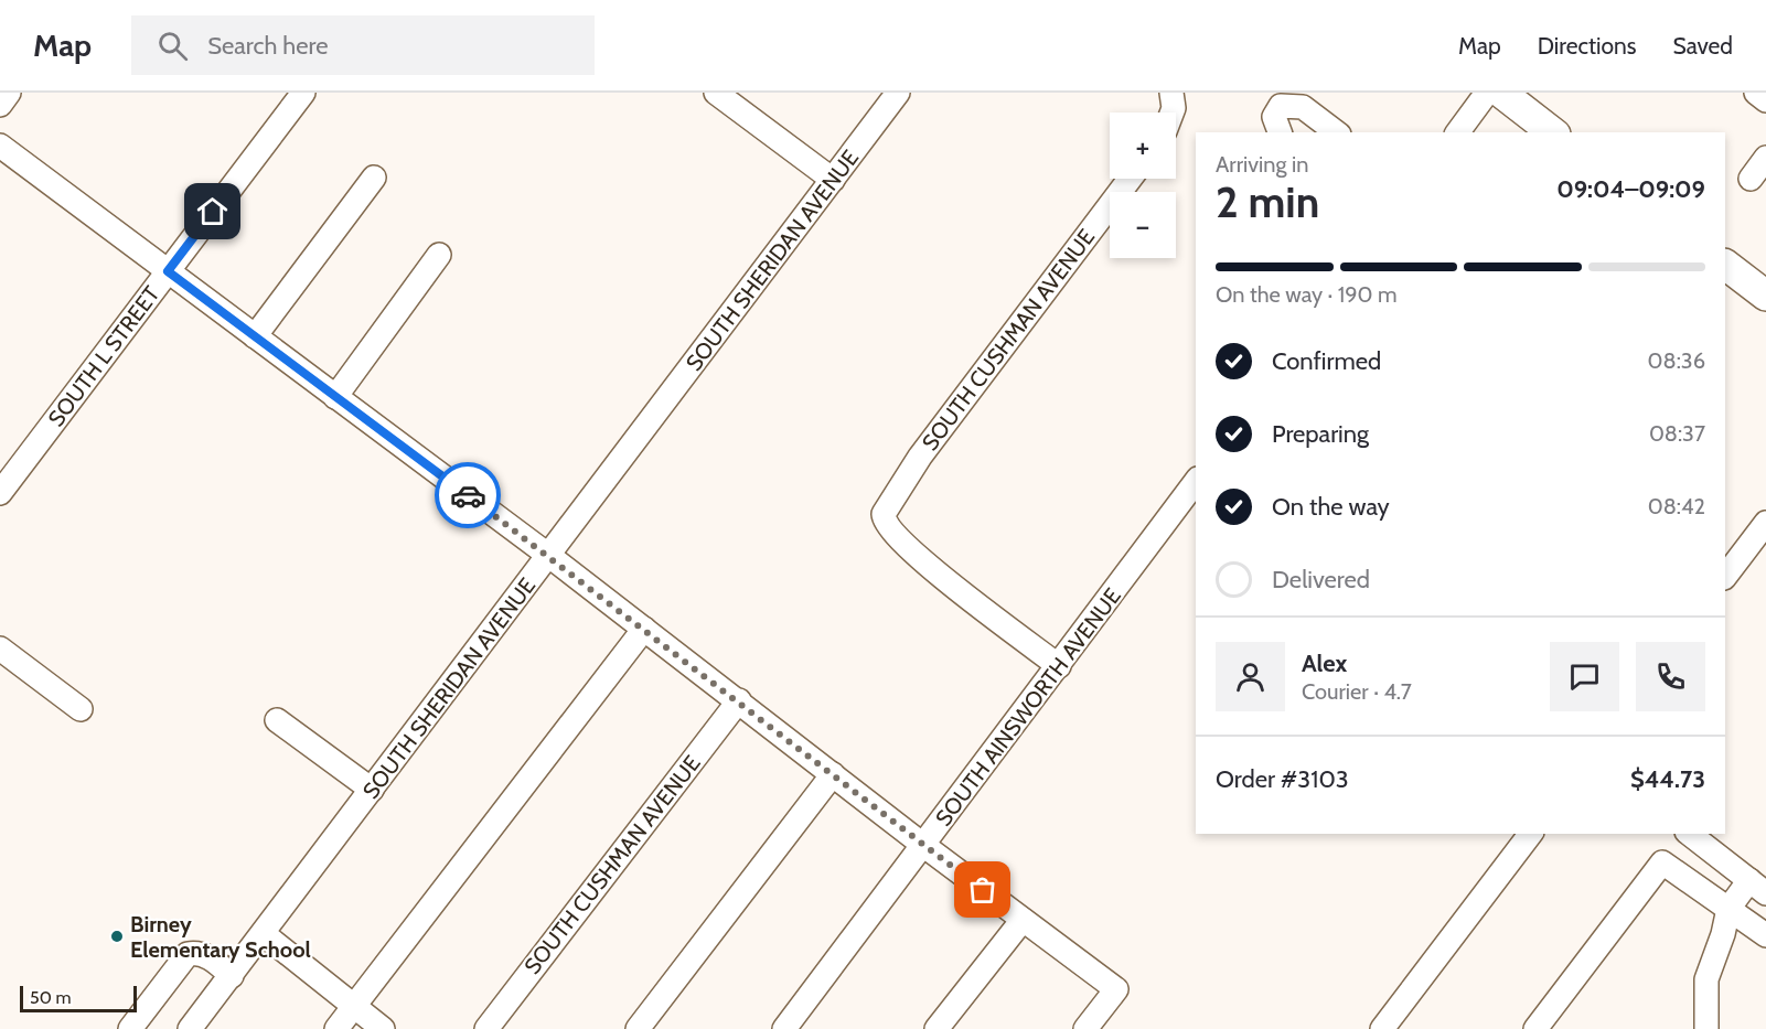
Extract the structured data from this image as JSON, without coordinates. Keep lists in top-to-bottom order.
{
  "streets": {
    "street": [
      "SOUTH SHERIDAN AVENUE",
      "SOUTH CUSHMAN AVENUE",
      "SOUTH L STREET",
      "SOUTH AINSWORTH AVENUE"
    ]
  },
  "crossings": [
    ["SOUTH CUSHMAN AVENUE", "SOUTH AINSWORTH AVENUE"]
  ],
  "places": ["Birney Elementary School"],
  "scale_bar": "50 m",
  "page": {
    "header": "Map",
    "search": "Search here",
    "nav": ["Map", "Directions", "Saved"],
    "map_buttons": ["+", "−"],
    "heading": ["2 min", "Arriving in", "09:04–09:09"],
    "panel": [
      "Alex",
      "Courier · 4.7",
      "Order #3103",
      "$44.73"
    ],
    "bar": "On the way · 190 m",
    "list": [
      ["Confirmed", "08:36"],
      ["Preparing", "08:37"],
      ["On the way", "08:42"],
      "Delivered"
    ],
    "scale": "50 m"
  }
}
